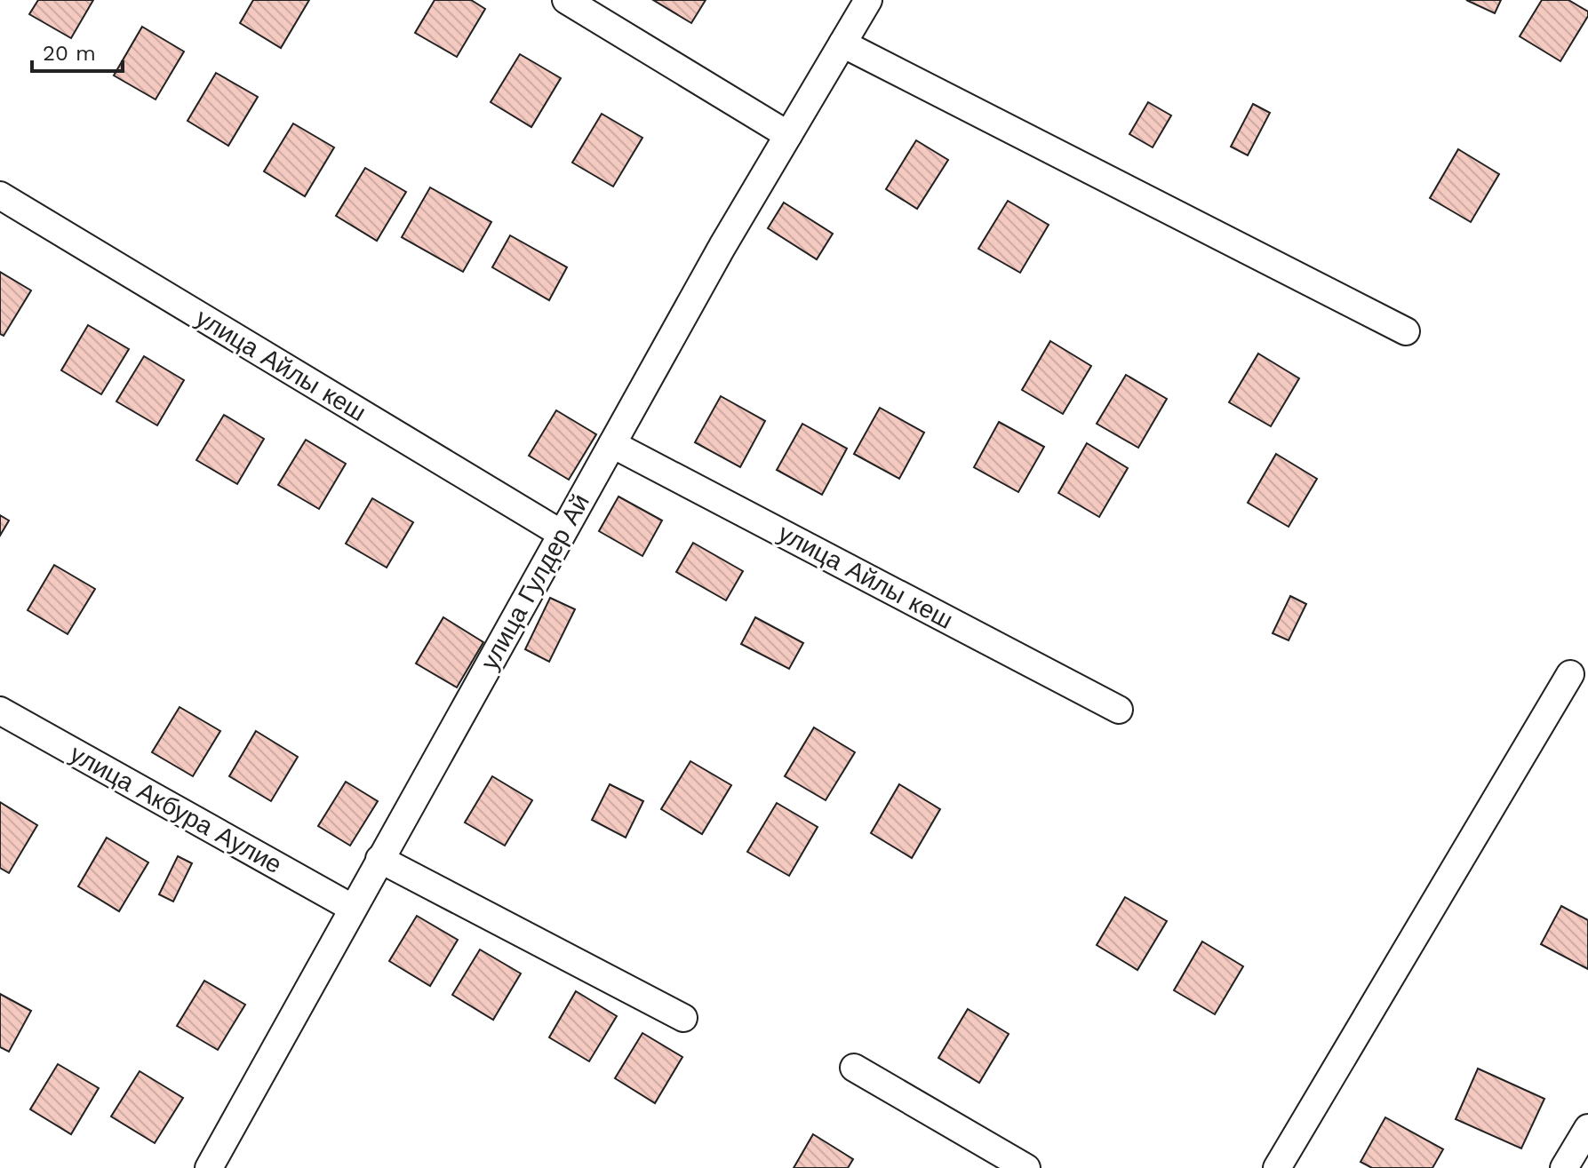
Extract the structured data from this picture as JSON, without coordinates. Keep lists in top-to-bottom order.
{
  "streets": {
    "street": ["улица Айлы кеш", "улица Гулдер Ай", "улица Акбура Аулие"]
  },
  "crossings": [
    ["улица Айлы кеш", "улица Гулдер Ай"],
    ["улица Гулдер Ай", "улица Акбура Аулие"]
  ],
  "scale_bar": "20 m"
}
